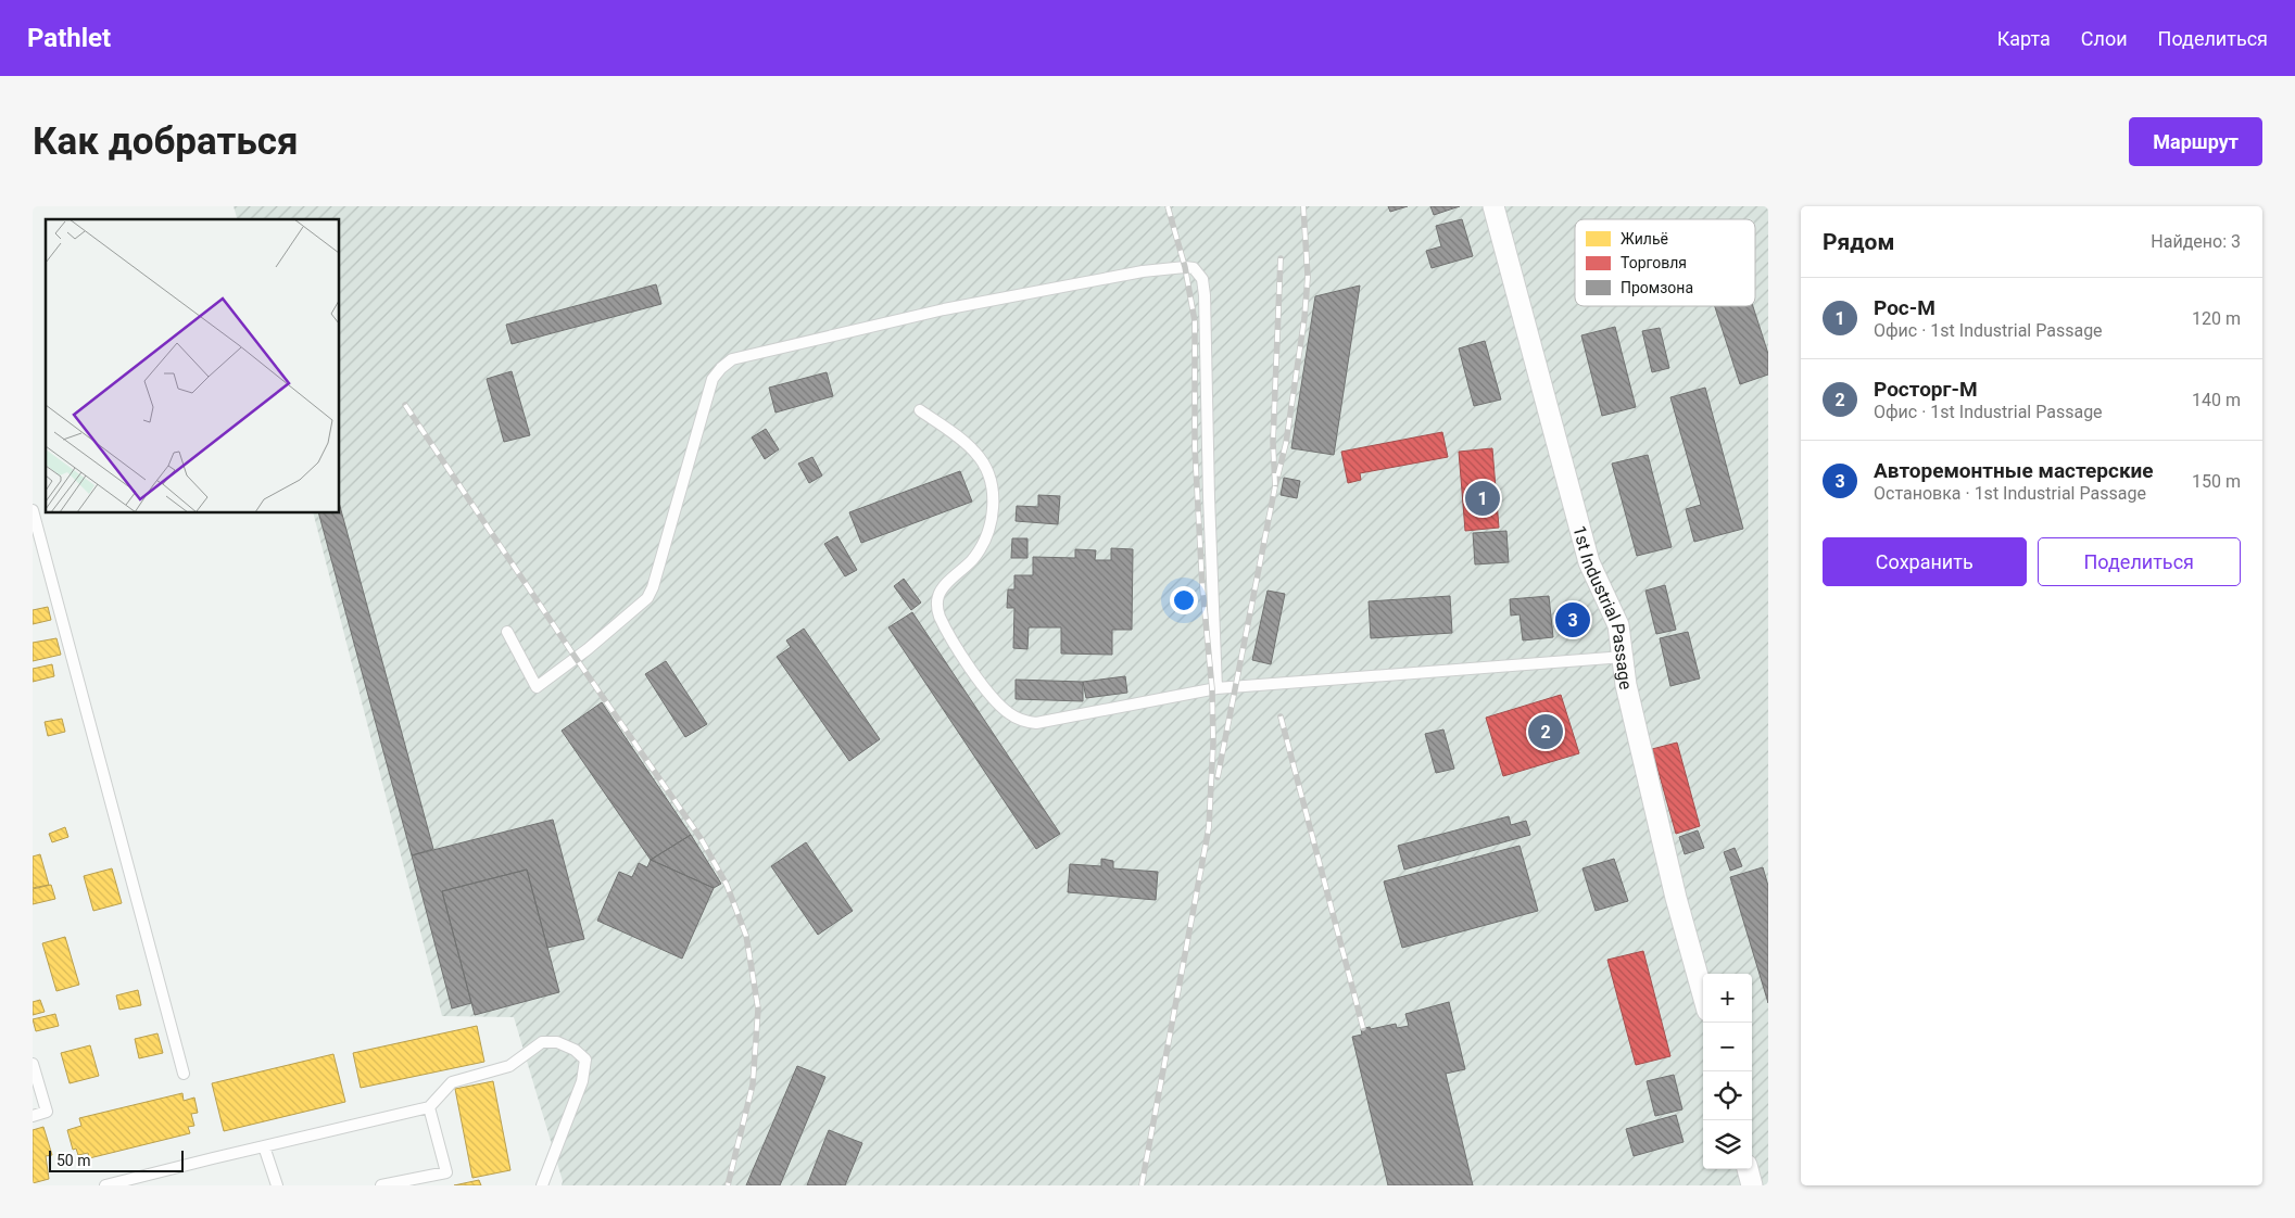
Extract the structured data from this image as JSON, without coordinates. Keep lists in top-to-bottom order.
{
  "streets": {
    "street": ["1st Industrial Passage"]
  },
  "legend": ["Жильё", "Торговля", "Промзона"],
  "scale_bar": "50 m",
  "page": {
    "header": "Pathlet",
    "nav": ["Карта", "Слои", "Поделиться"],
    "buttons": [
      "Маршрут",
      ["Сохранить", "Поделиться"]
    ],
    "title": "Как добраться",
    "heading": ["Рядом", "Найдено: 3"],
    "list": [
      {
        "mark": "1",
        "name": "Рос-М",
        "note": "Офис · 1st Industrial Passage",
        "value": "120 m"
      },
      {
        "mark": "2",
        "name": "Росторг-М",
        "note": "Офис · 1st Industrial Passage",
        "value": "140 m"
      },
      {
        "mark": "3",
        "name": "Авторемонтные мастерские",
        "note": "Остановка · 1st Industrial Passage",
        "value": "150 m"
      }
    ],
    "pins": ["1", "3", "2"],
    "map_buttons": ["+", "−"],
    "scale": "50 m"
  }
}
